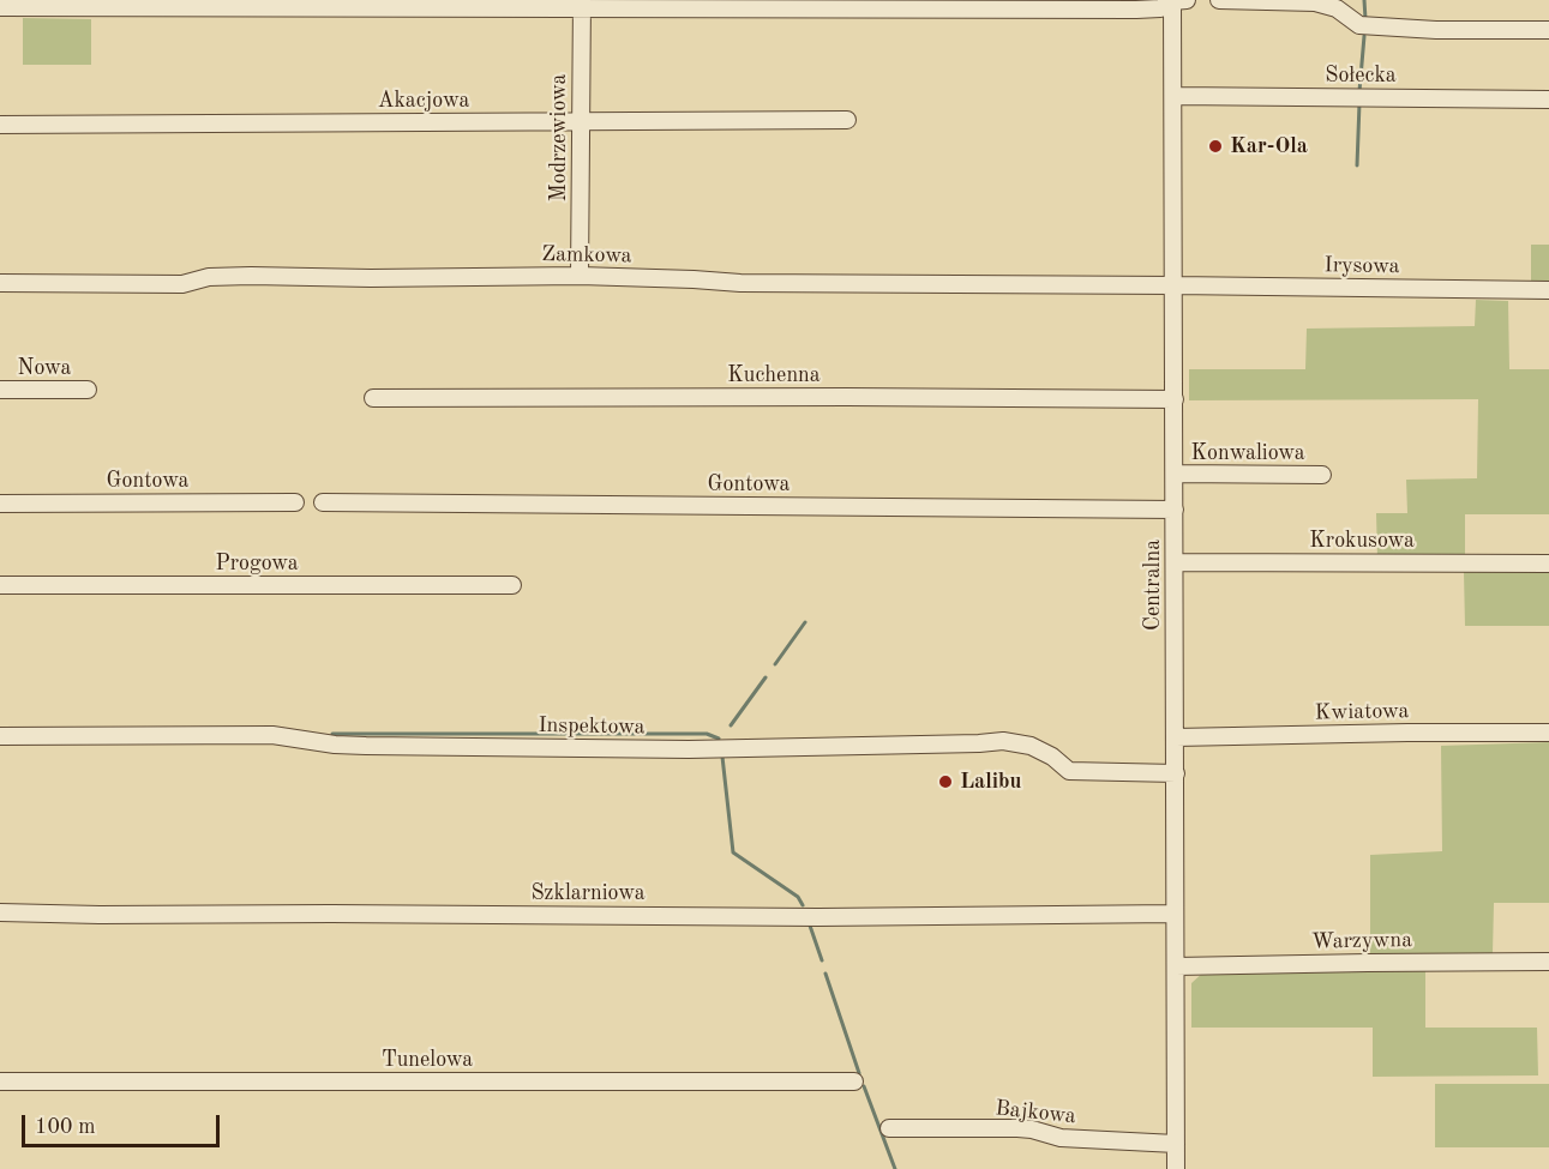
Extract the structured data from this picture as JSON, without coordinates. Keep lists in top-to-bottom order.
{
  "streets": {
    "street": [
      "Sołecka",
      "Akacjowa",
      "Modrzewiowa",
      "Zamkowa",
      "Irysowa",
      "Nowa",
      "Kuchenna",
      "Konwaliowa",
      "Gontowa",
      "Krokusowa",
      "Progowa",
      "Centralna",
      "Kwiatowa",
      "Inspektowa",
      "Szklarniowa",
      "Warzywna",
      "Tunelowa",
      "Bajkowa"
    ]
  },
  "crossings": [
    ["Sołecka", "Centralna"],
    ["Akacjowa", "Modrzewiowa"],
    ["Modrzewiowa", "Zamkowa"],
    ["Zamkowa", "Irysowa"],
    ["Zamkowa", "Centralna"],
    ["Irysowa", "Centralna"],
    ["Kuchenna", "Centralna"],
    ["Konwaliowa", "Centralna"],
    ["Gontowa", "Centralna"],
    ["Krokusowa", "Centralna"],
    ["Centralna", "Kwiatowa"],
    ["Centralna", "Inspektowa"],
    ["Centralna", "Szklarniowa"],
    ["Centralna", "Warzywna"],
    ["Centralna", "Bajkowa"]
  ],
  "places": ["Kar-Ola", "Lalibu"],
  "scale_bar": "100 m"
}
